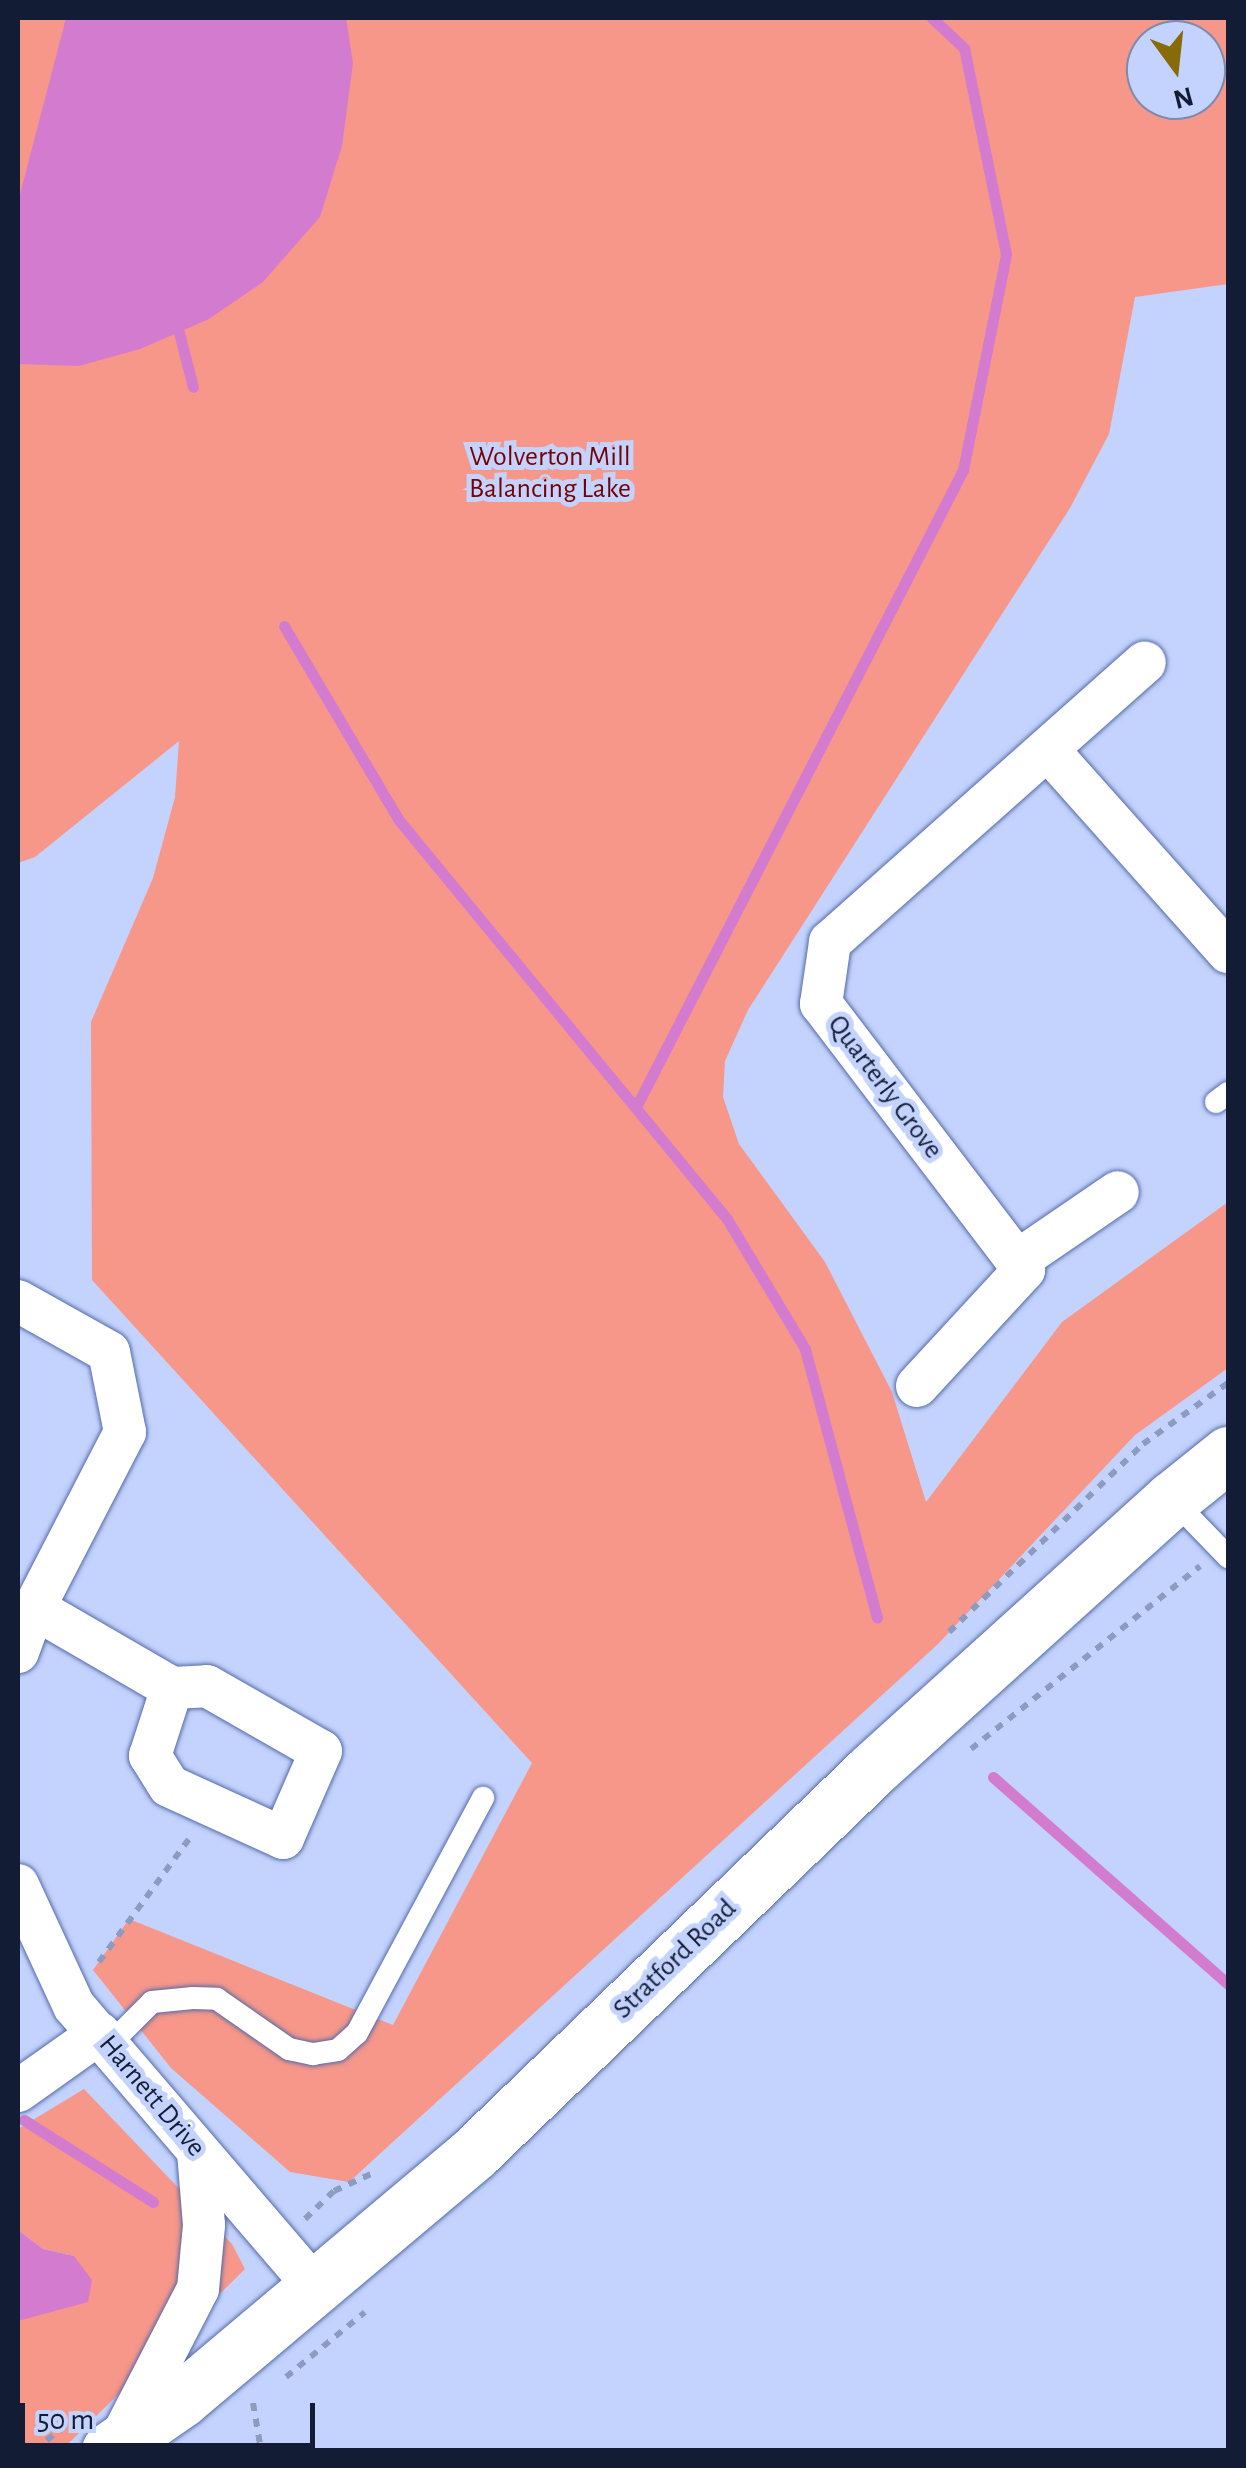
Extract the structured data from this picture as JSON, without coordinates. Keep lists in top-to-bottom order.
{
  "streets": {
    "street": ["Quarterly Grove", "Stratford Road", "Harnett Drive"]
  },
  "crossings": [
    ["Stratford Road", "Harnett Drive"]
  ],
  "parks": ["Wolverton Mill Balancing Lake"],
  "scale_bar": "50 m",
  "north": "bottom"
}
